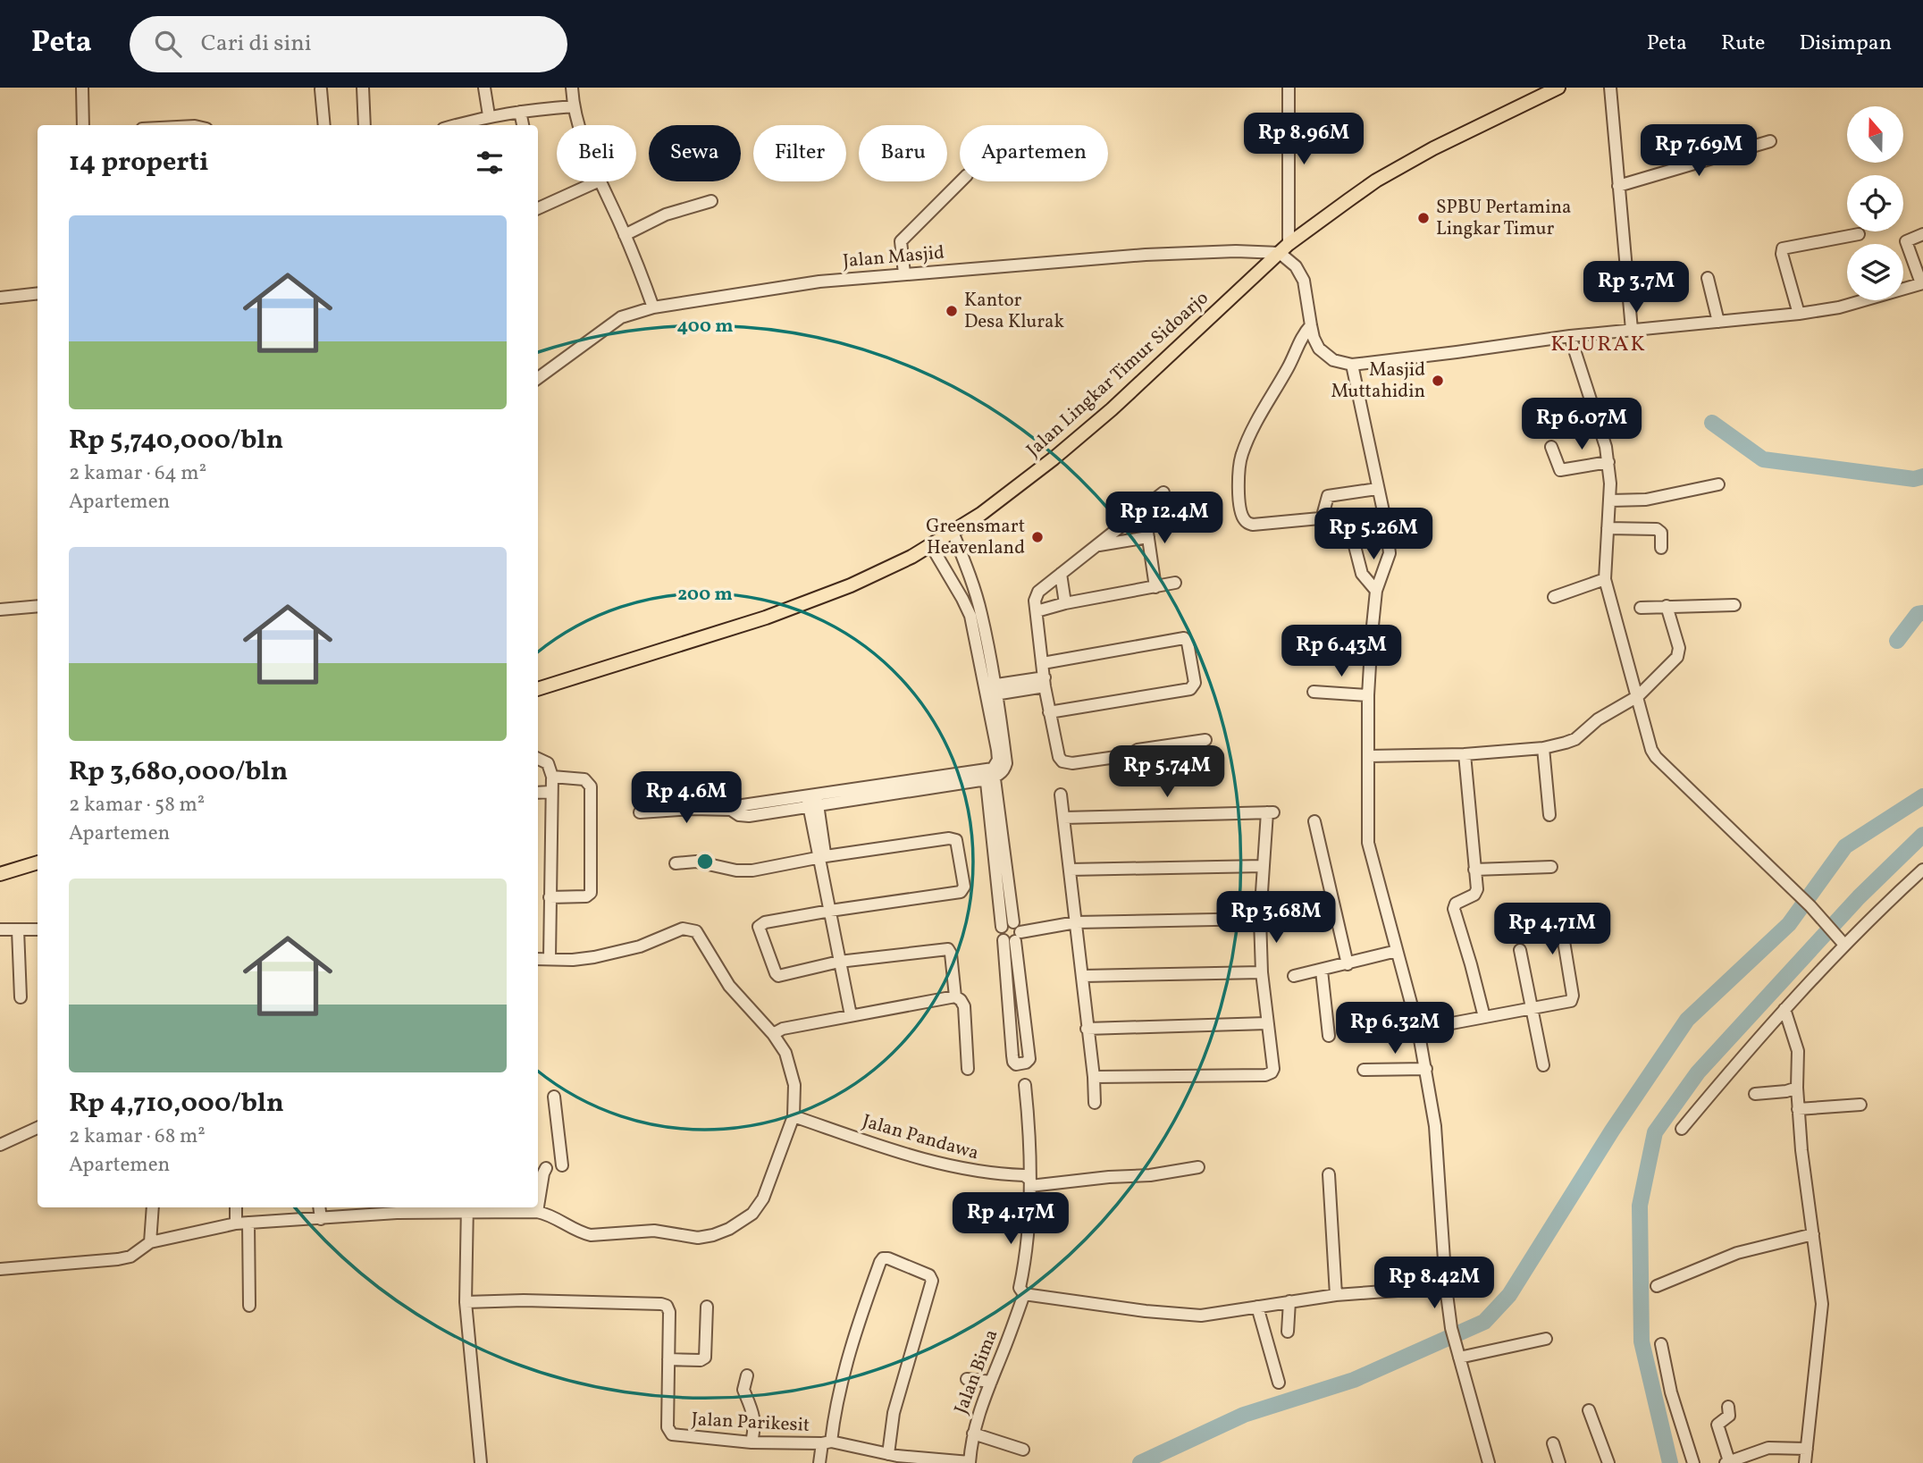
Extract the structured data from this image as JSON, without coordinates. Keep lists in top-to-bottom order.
{
  "streets": {
    "main road": ["Jalan Lingkar Timur Sidoarjo"],
    "street": [
      "Jalan Masjid",
      "Jalan Pandawa",
      "Jalan Bima",
      "Jalan Parikesit"
    ]
  },
  "crossings": [
    ["Jalan Masjid", "Jalan Lingkar Timur Sidoarjo"],
    ["Jalan Bima", "Jalan Parikesit"]
  ],
  "districts": ["KLURAK"],
  "places": [
    "SPBU Pertamina Lingkar Timur",
    "Kantor Desa Klurak",
    "Masjid Muttahidin",
    "Greensmart Heavenland"
  ],
  "north": "top",
  "page": {
    "header": "Peta",
    "search": "Cari di sini",
    "nav": ["Peta", "Rute", "Disimpan"],
    "price": [
      "Rp 8.96M",
      "Rp 7.69M",
      "Rp 3.7M",
      "Rp 6.07M",
      "Rp 12.4M",
      "Rp 5.26M",
      "Rp 6.43M",
      "Rp 5.74M",
      "Rp 4.6M",
      "Rp 3.68M",
      "Rp 4.71M",
      "Rp 6.32M",
      "Rp 4.17M",
      "Rp 8.42M"
    ],
    "chip": [
      "Beli",
      "Sewa",
      "Filter",
      "Baru",
      "Apartemen"
    ],
    "heading": "14 properti",
    "list": [
      {
        "name": "Rp 5,740,000/bln",
        "note": "2 kamar · 64 m² · Apartemen"
      },
      {
        "name": "Rp 3,680,000/bln",
        "note": "2 kamar · 58 m² · Apartemen"
      },
      {
        "name": "Rp 4,710,000/bln",
        "note": "2 kamar · 68 m² · Apartemen"
      }
    ]
  },
  "rings": ["400 m", "200 m"]
}
